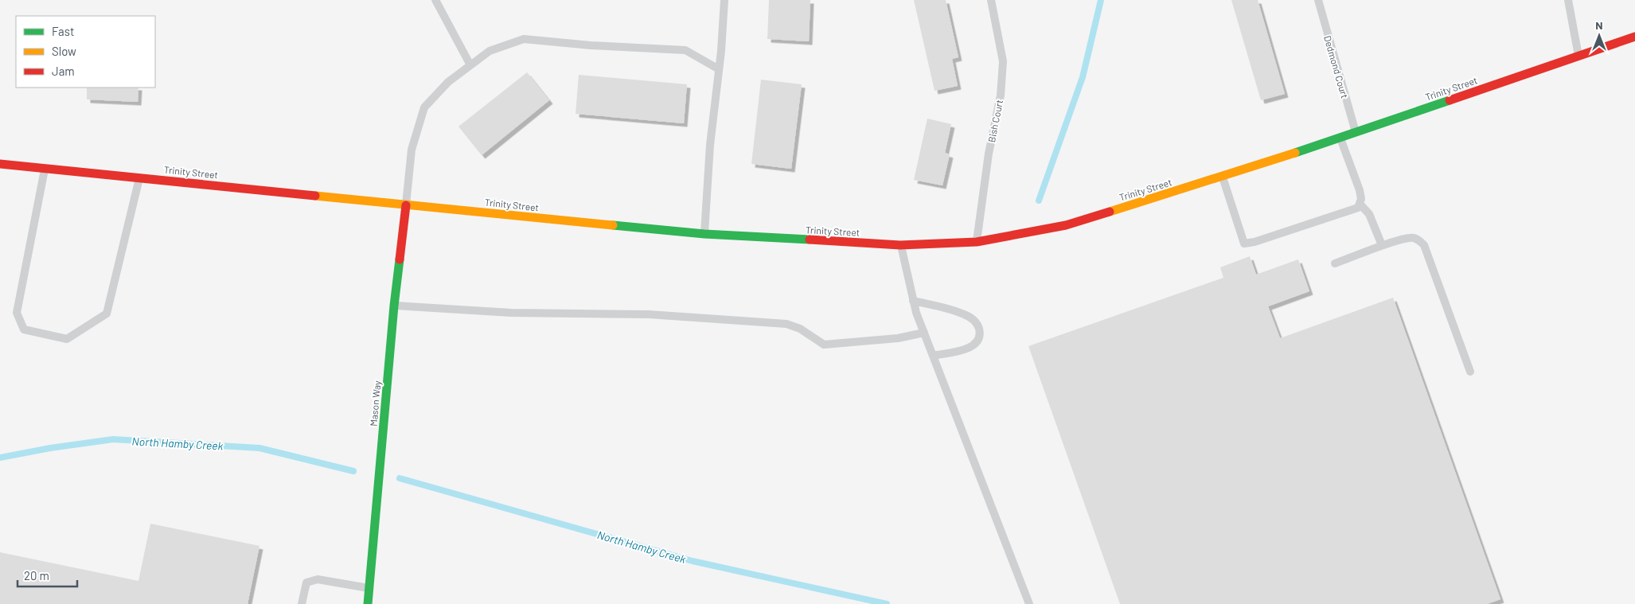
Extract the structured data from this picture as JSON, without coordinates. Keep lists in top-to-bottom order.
{
  "streets": {
    "street": ["Trinity Street", "Mason Way"],
    "lane": ["Dedmond Court", "Bish Court"]
  },
  "crossings": [
    ["Dedmond Court", "Trinity Street"],
    ["Trinity Street", "Bish Court"],
    ["Trinity Street", "Mason Way"]
  ],
  "water": ["North Hamby Creek"],
  "legend": ["Fast", "Slow", "Jam"],
  "scale_bar": "20 m",
  "north": "top"
}
